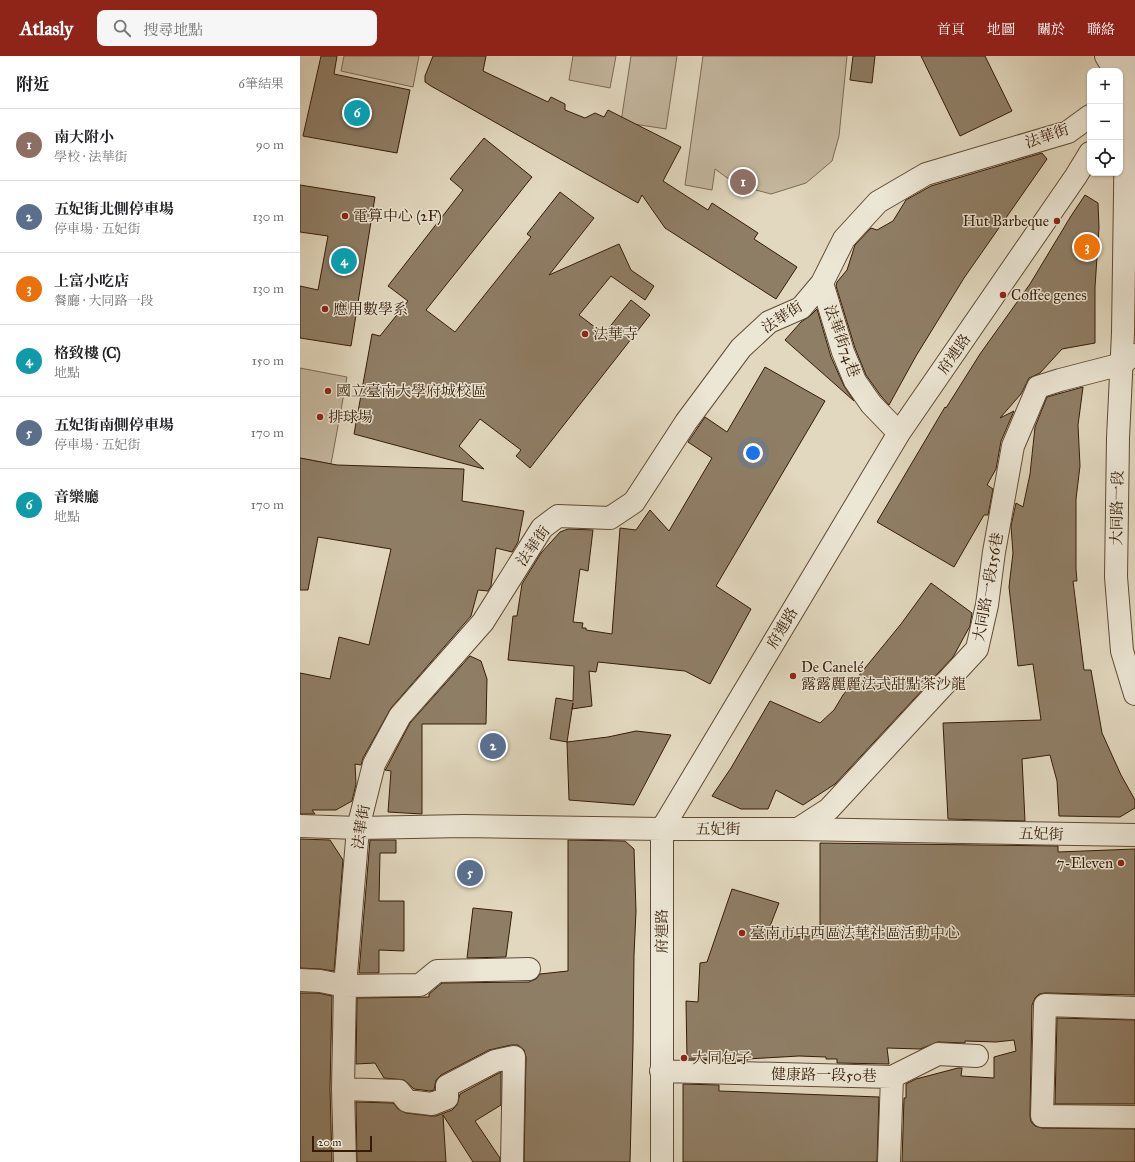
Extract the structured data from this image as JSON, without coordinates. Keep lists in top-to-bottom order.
{
  "streets": {
    "street": [
      "法華街",
      "法華街74巷",
      "府連路",
      "大同路一段",
      "大同路一段156巷",
      "五妃街",
      "健康路一段50巷"
    ]
  },
  "crossings": [
    ["法華街", "法華街74巷"],
    ["法華街", "五妃街"],
    ["法華街74巷", "府連路"],
    ["府連路", "五妃街"],
    ["府連路", "健康路一段50巷"],
    ["大同路一段", "大同路一段156巷"],
    ["大同路一段156巷", "五妃街"]
  ],
  "places": [
    "電算中心 (2F)",
    "Hut Barbeque",
    "Coffee genes",
    "應用數學系",
    "法華寺",
    "國立臺南大學府城校區",
    "排球場",
    "De Canelé 露露麗麗法式甜點茶沙龍",
    "7-Eleven",
    "臺南市中西區法華社區活動中心",
    "大同包子"
  ],
  "scale_bar": "20 m",
  "page": {
    "header": "Atlasly",
    "search": "搜尋地點",
    "nav": [
      "首頁",
      "地圖",
      "關於",
      "聯絡"
    ],
    "heading": ["附近", "6筆結果"],
    "map_buttons": ["+", "−"],
    "pins": [
      "6",
      "1",
      "3",
      "4",
      "2",
      "5"
    ],
    "list": [
      {
        "mark": "1",
        "name": "南大附小",
        "note": "學校 · 法華街",
        "value": "90 m"
      },
      {
        "mark": "2",
        "name": "五妃街北側停車場",
        "note": "停車場 · 五妃街",
        "value": "130 m"
      },
      {
        "mark": "3",
        "name": "上富小吃店",
        "note": "餐廳 · 大同路一段",
        "value": "130 m"
      },
      {
        "mark": "4",
        "name": "格致樓 (C)",
        "note": "地點",
        "value": "150 m"
      },
      {
        "mark": "5",
        "name": "五妃街南側停車場",
        "note": "停車場 · 五妃街",
        "value": "170 m"
      },
      {
        "mark": "6",
        "name": "音樂廳",
        "note": "地點",
        "value": "170 m"
      }
    ],
    "scale": "20 m"
  }
}
